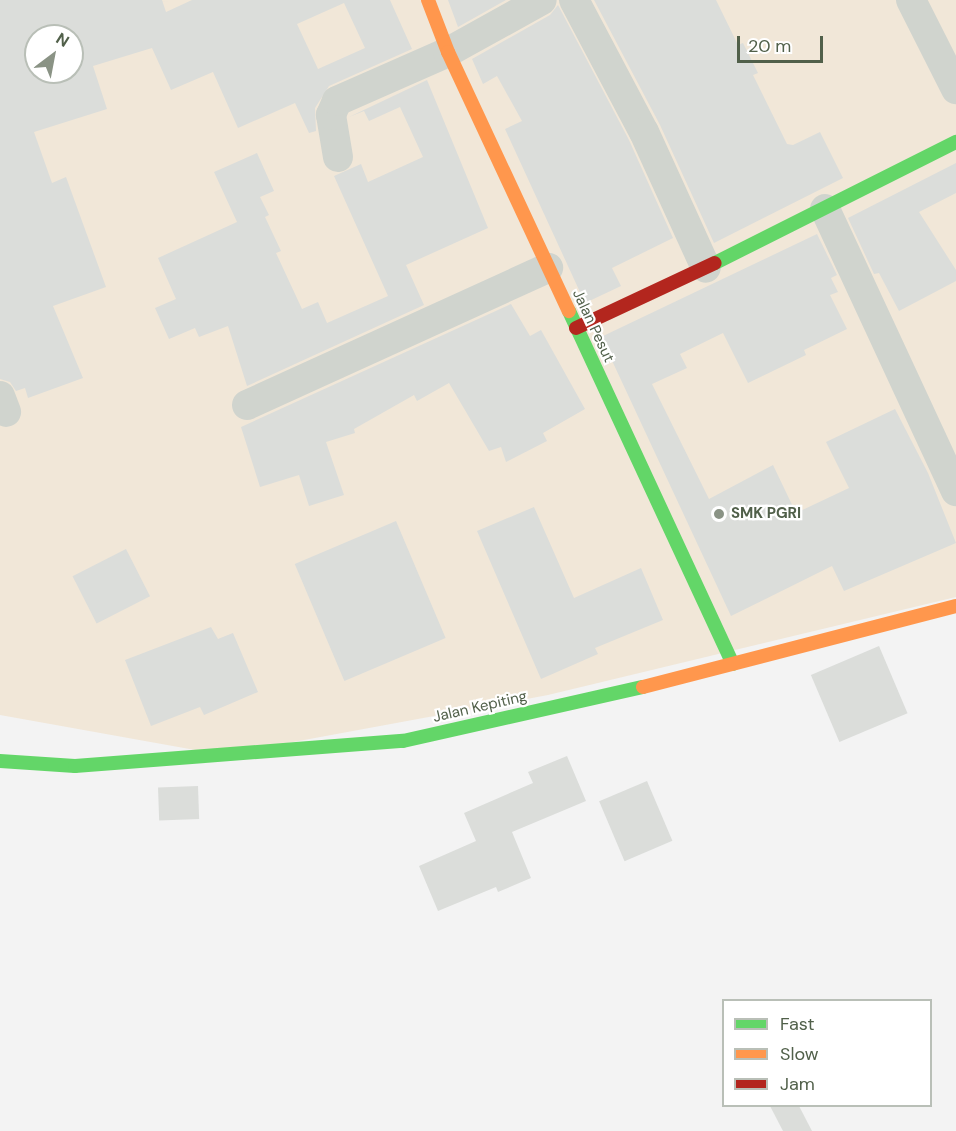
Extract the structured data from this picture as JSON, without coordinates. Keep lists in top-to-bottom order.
{
  "streets": {
    "street": ["Jalan Pesut", "Jalan Kepiting"]
  },
  "crossings": [
    ["Jalan Pesut", "Jalan Kepiting"]
  ],
  "places": ["SMK PGRI"],
  "legend": ["Fast", "Slow", "Jam"],
  "scale_bar": "20 m",
  "north": "top right"
}
